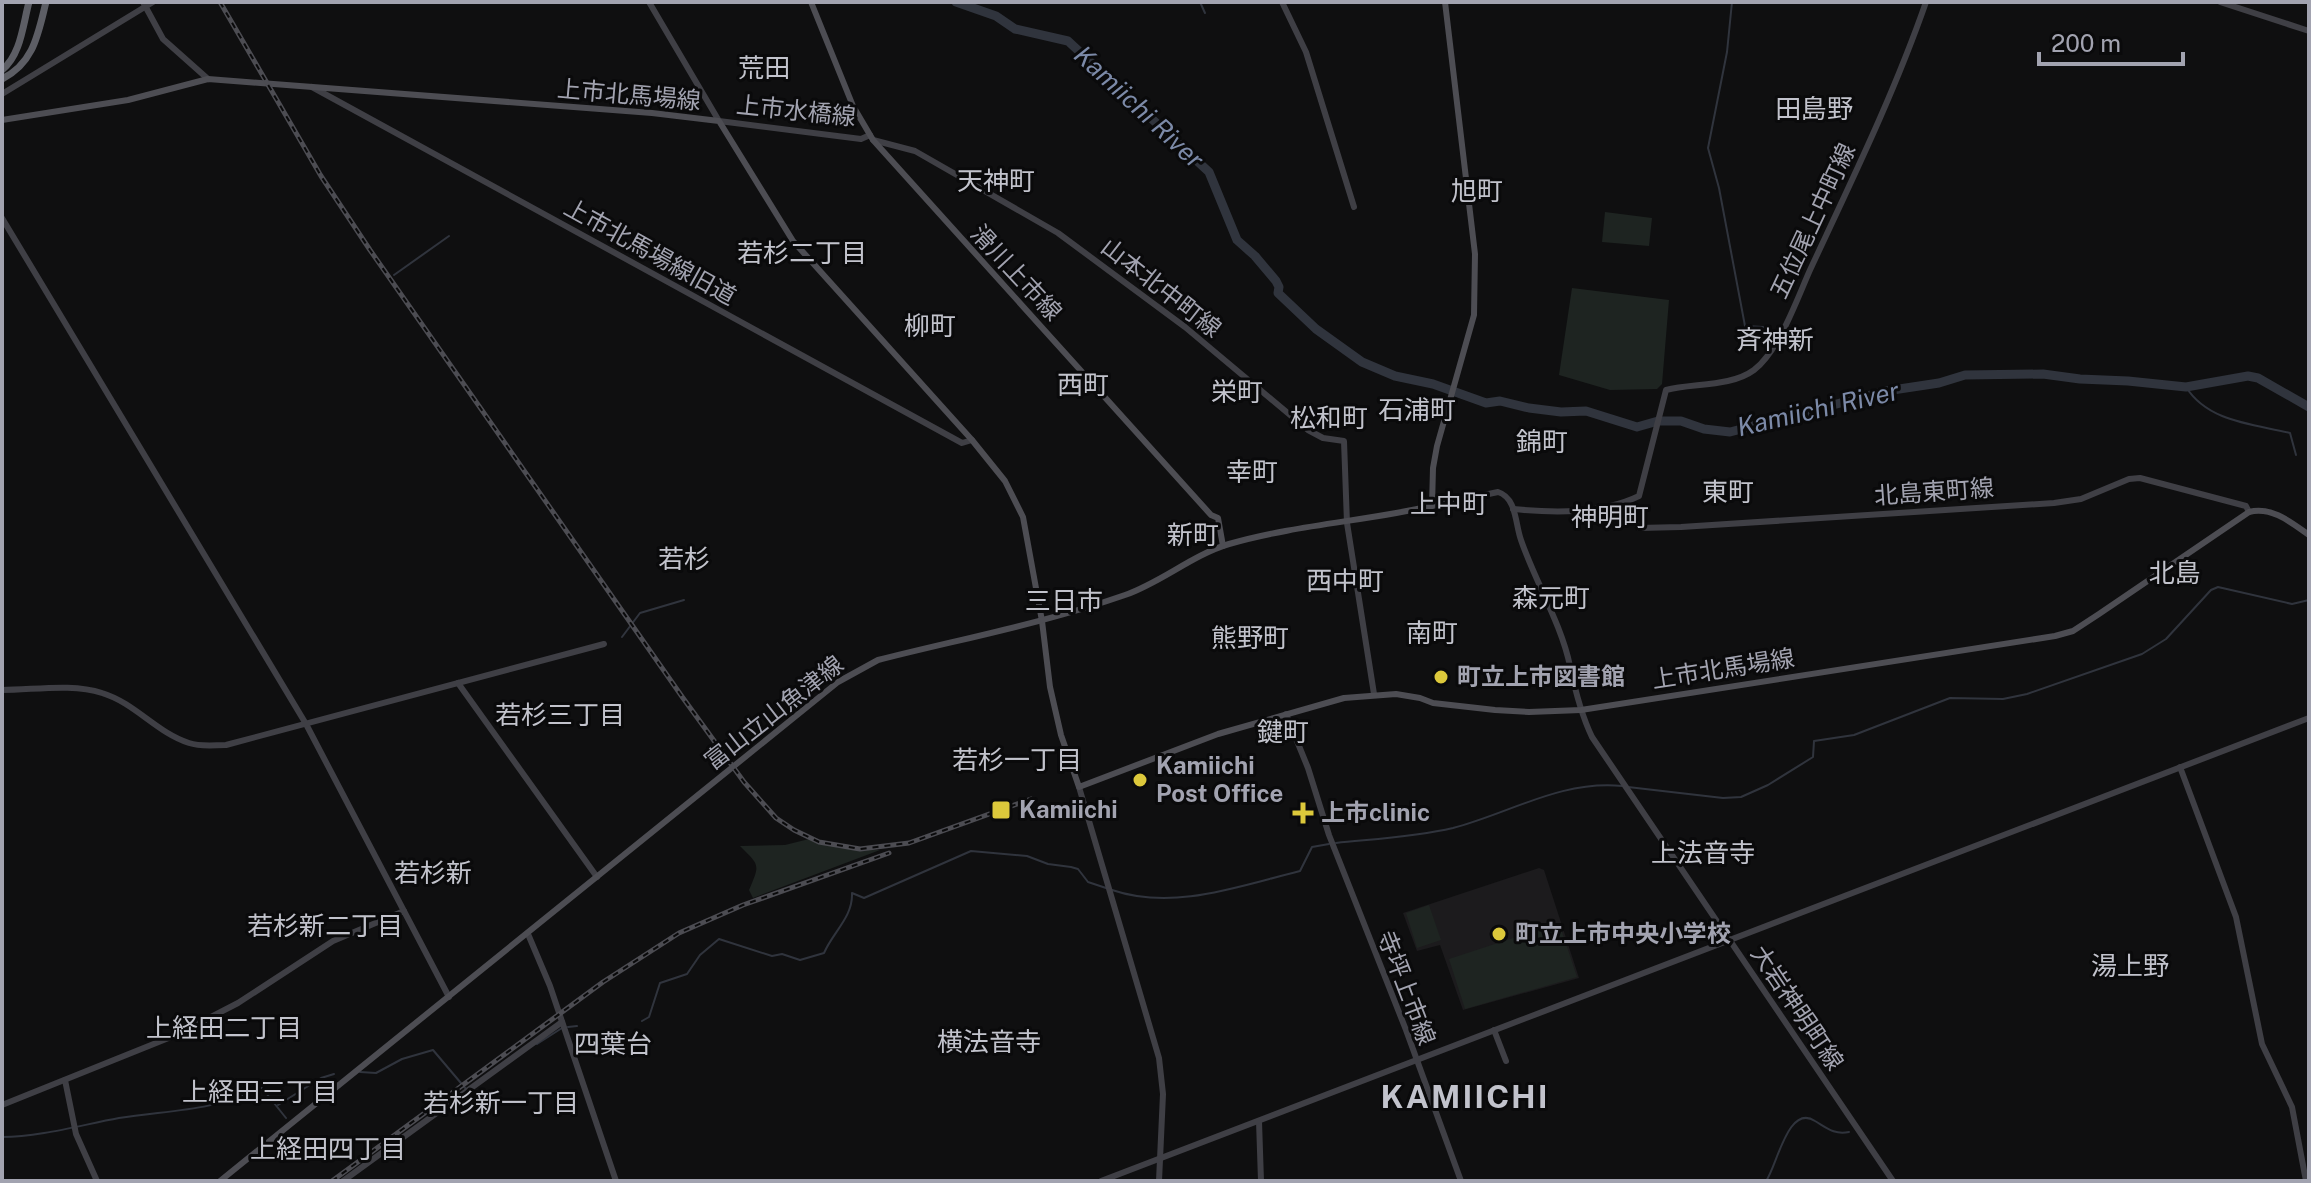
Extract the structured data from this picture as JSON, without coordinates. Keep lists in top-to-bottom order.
{
  "streets": {
    "main road": ["上市北馬場線", "滑川上市線", "富山立山魚津線"],
    "street": [
      "上市水橋線",
      "五位尾上中町線",
      "上市北馬場線旧道",
      "山本北中町線",
      "北島東町線",
      "寺坪上市線",
      "大岩神明町線"
    ]
  },
  "crossings": [
    ["上市北馬場線", "上市水橋線"],
    ["上市北馬場線", "上市北馬場線旧道"],
    ["上市北馬場線", "北島東町線"],
    ["上市北馬場線", "富山立山魚津線"],
    ["上市北馬場線", "寺坪上市線"],
    ["上市北馬場線", "大岩神明町線"],
    ["上市水橋線", "滑川上市線"],
    ["上市水橋線", "山本北中町線"],
    ["五位尾上中町線", "北島東町線"],
    ["滑川上市線", "山本北中町線"],
    ["滑川上市線", "富山立山魚津線"],
    ["山本北中町線", "富山立山魚津線"]
  ],
  "districts": [
    "荒田",
    "田島野",
    "天神町",
    "旭町",
    "若杉二丁目",
    "柳町",
    "斉神新",
    "西町",
    "栄町",
    "石浦町",
    "松和町",
    "錦町",
    "幸町",
    "東町",
    "上中町",
    "神明町",
    "新町",
    "若杉",
    "北島",
    "西中町",
    "森元町",
    "三日市",
    "南町",
    "熊野町",
    "若杉三丁目",
    "鍵町",
    "若杉一丁目",
    "上法音寺",
    "若杉新",
    "若杉新二丁目",
    "湯上野",
    "上経田二丁目",
    "横法音寺",
    "四葉台",
    "上経田三丁目",
    "KAMIICHI",
    "若杉新一丁目",
    "上経田四丁目"
  ],
  "water": ["Kamiichi River"],
  "places": {
    "other": ["町立上市図書館", "Kamiichi Post Office", "町立上市中央小学校"],
    "transit": ["Kamiichi"],
    "health": ["上市clinic"]
  },
  "scale_bar": "200 m"
}
